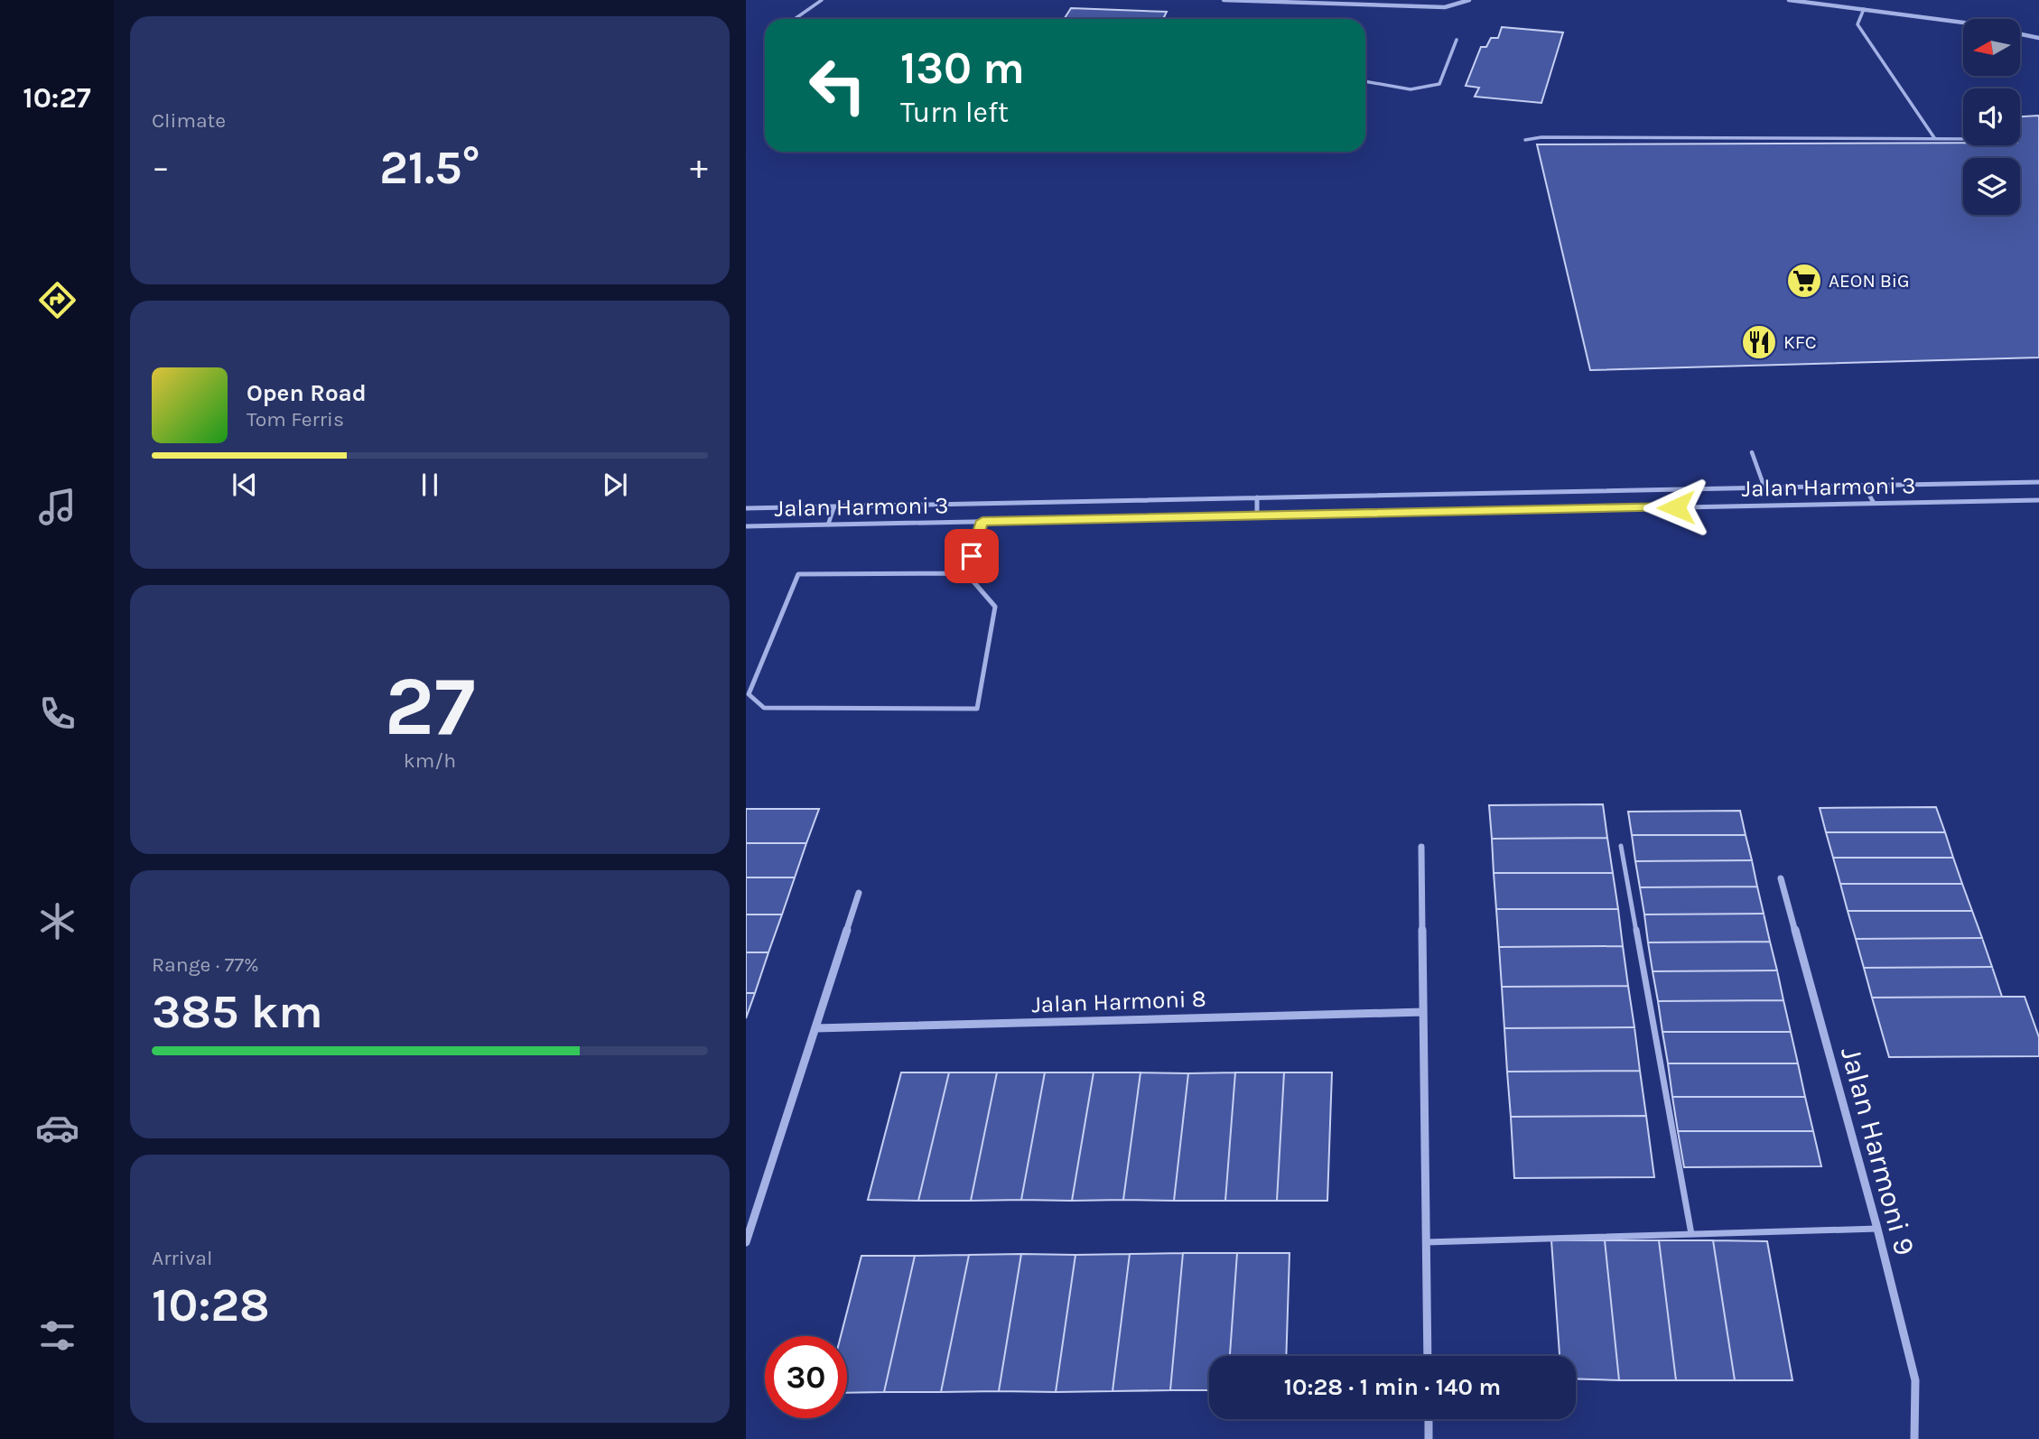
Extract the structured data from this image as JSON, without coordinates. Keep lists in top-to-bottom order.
{
  "streets": {
    "street": ["Jalan Harmoni 3", "Jalan Harmoni 8", "Jalan Harmoni 9"]
  },
  "places": {
    "supermarket": ["AEON BiG"],
    "restaurant": ["KFC"]
  },
  "north": "left",
  "page": {
    "tabs": "10:27",
    "tile": [
      "Climate",
      ["27", "km/h"],
      ["Range · 77%", "385 km"],
      ["Arrival", "10:28"]
    ],
    "turn": ["130 m", "Turn left"],
    "heat": ["−", "21.5°", "+"],
    "song": ["Open Road", "Tom Ferris"],
    "limit": "30",
    "trip": "10:28 · 1 min · 140 m"
  }
}
